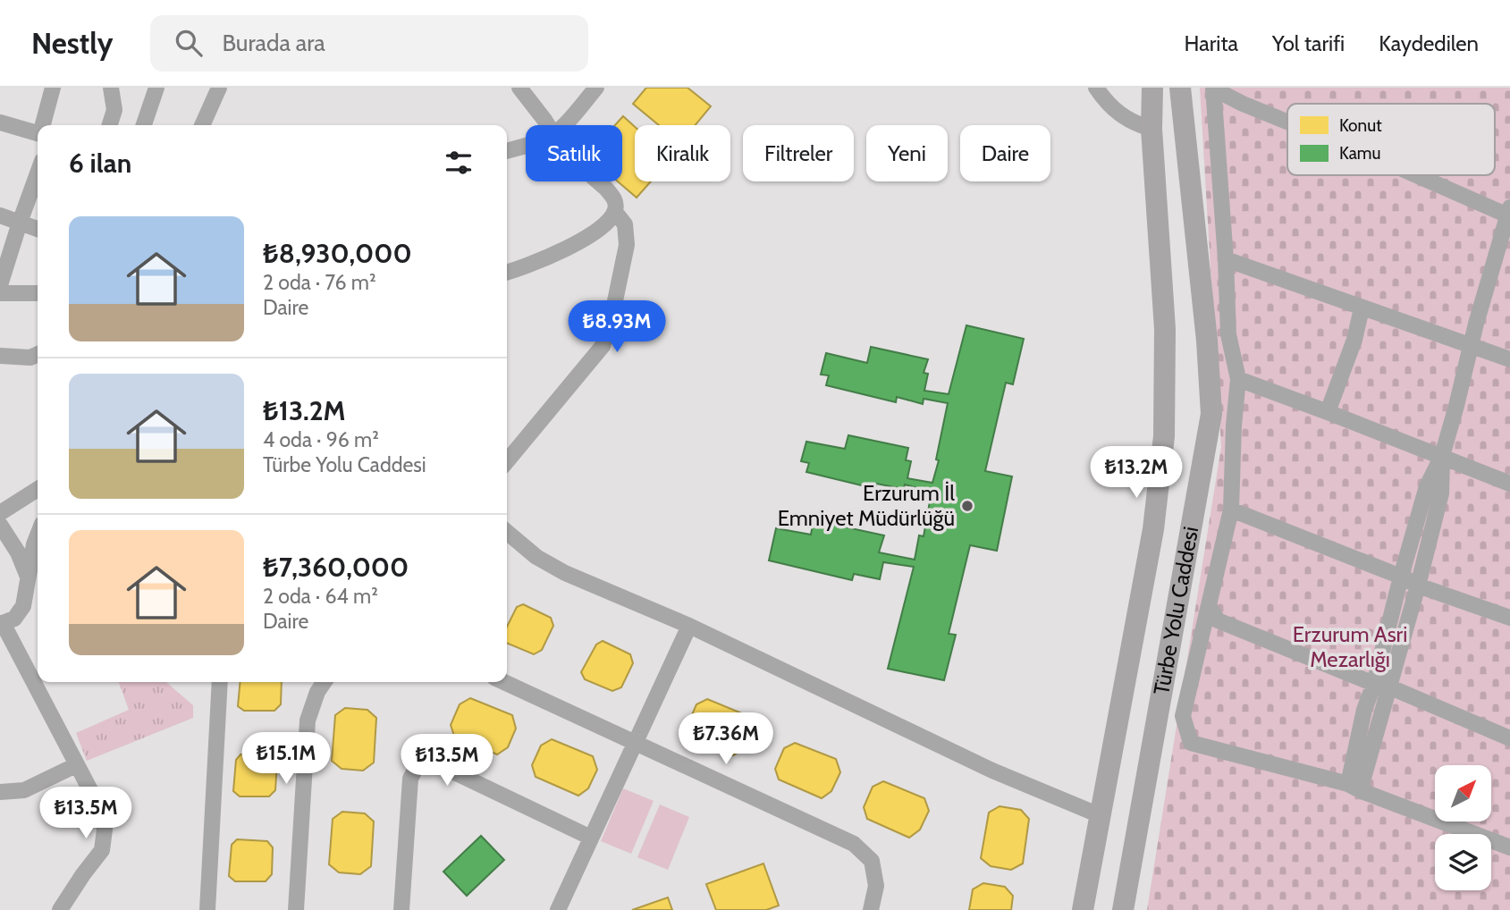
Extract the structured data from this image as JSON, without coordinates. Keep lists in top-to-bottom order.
{
  "streets": {
    "street": ["Türbe Yolu Caddesi"]
  },
  "parks": ["Erzurum Asri Mezarlığı"],
  "places": ["Erzurum İl Emniyet Müdürlüğü"],
  "legend": ["Konut", "Kamu"],
  "north": "top right",
  "page": {
    "header": "Nestly",
    "search": "Burada ara",
    "nav": ["Harita", "Yol tarifi", "Kaydedilen"],
    "chip": [
      "Satılık",
      "Kiralık",
      "Filtreler",
      "Yeni",
      "Daire"
    ],
    "heading": "6 ilan",
    "list": [
      {
        "name": "₺8,930,000",
        "note": "2 oda · 76 m² · Daire"
      },
      {
        "name": "₺13.2M",
        "note": "4 oda · 96 m² · Türbe Yolu Caddesi"
      },
      {
        "name": "₺7,360,000",
        "note": "2 oda · 64 m² · Daire"
      }
    ],
    "price": [
      "₺8.93M",
      "₺13.2M",
      "₺7.36M",
      "₺15.1M",
      "₺13.5M",
      "₺13.5M"
    ]
  }
}
